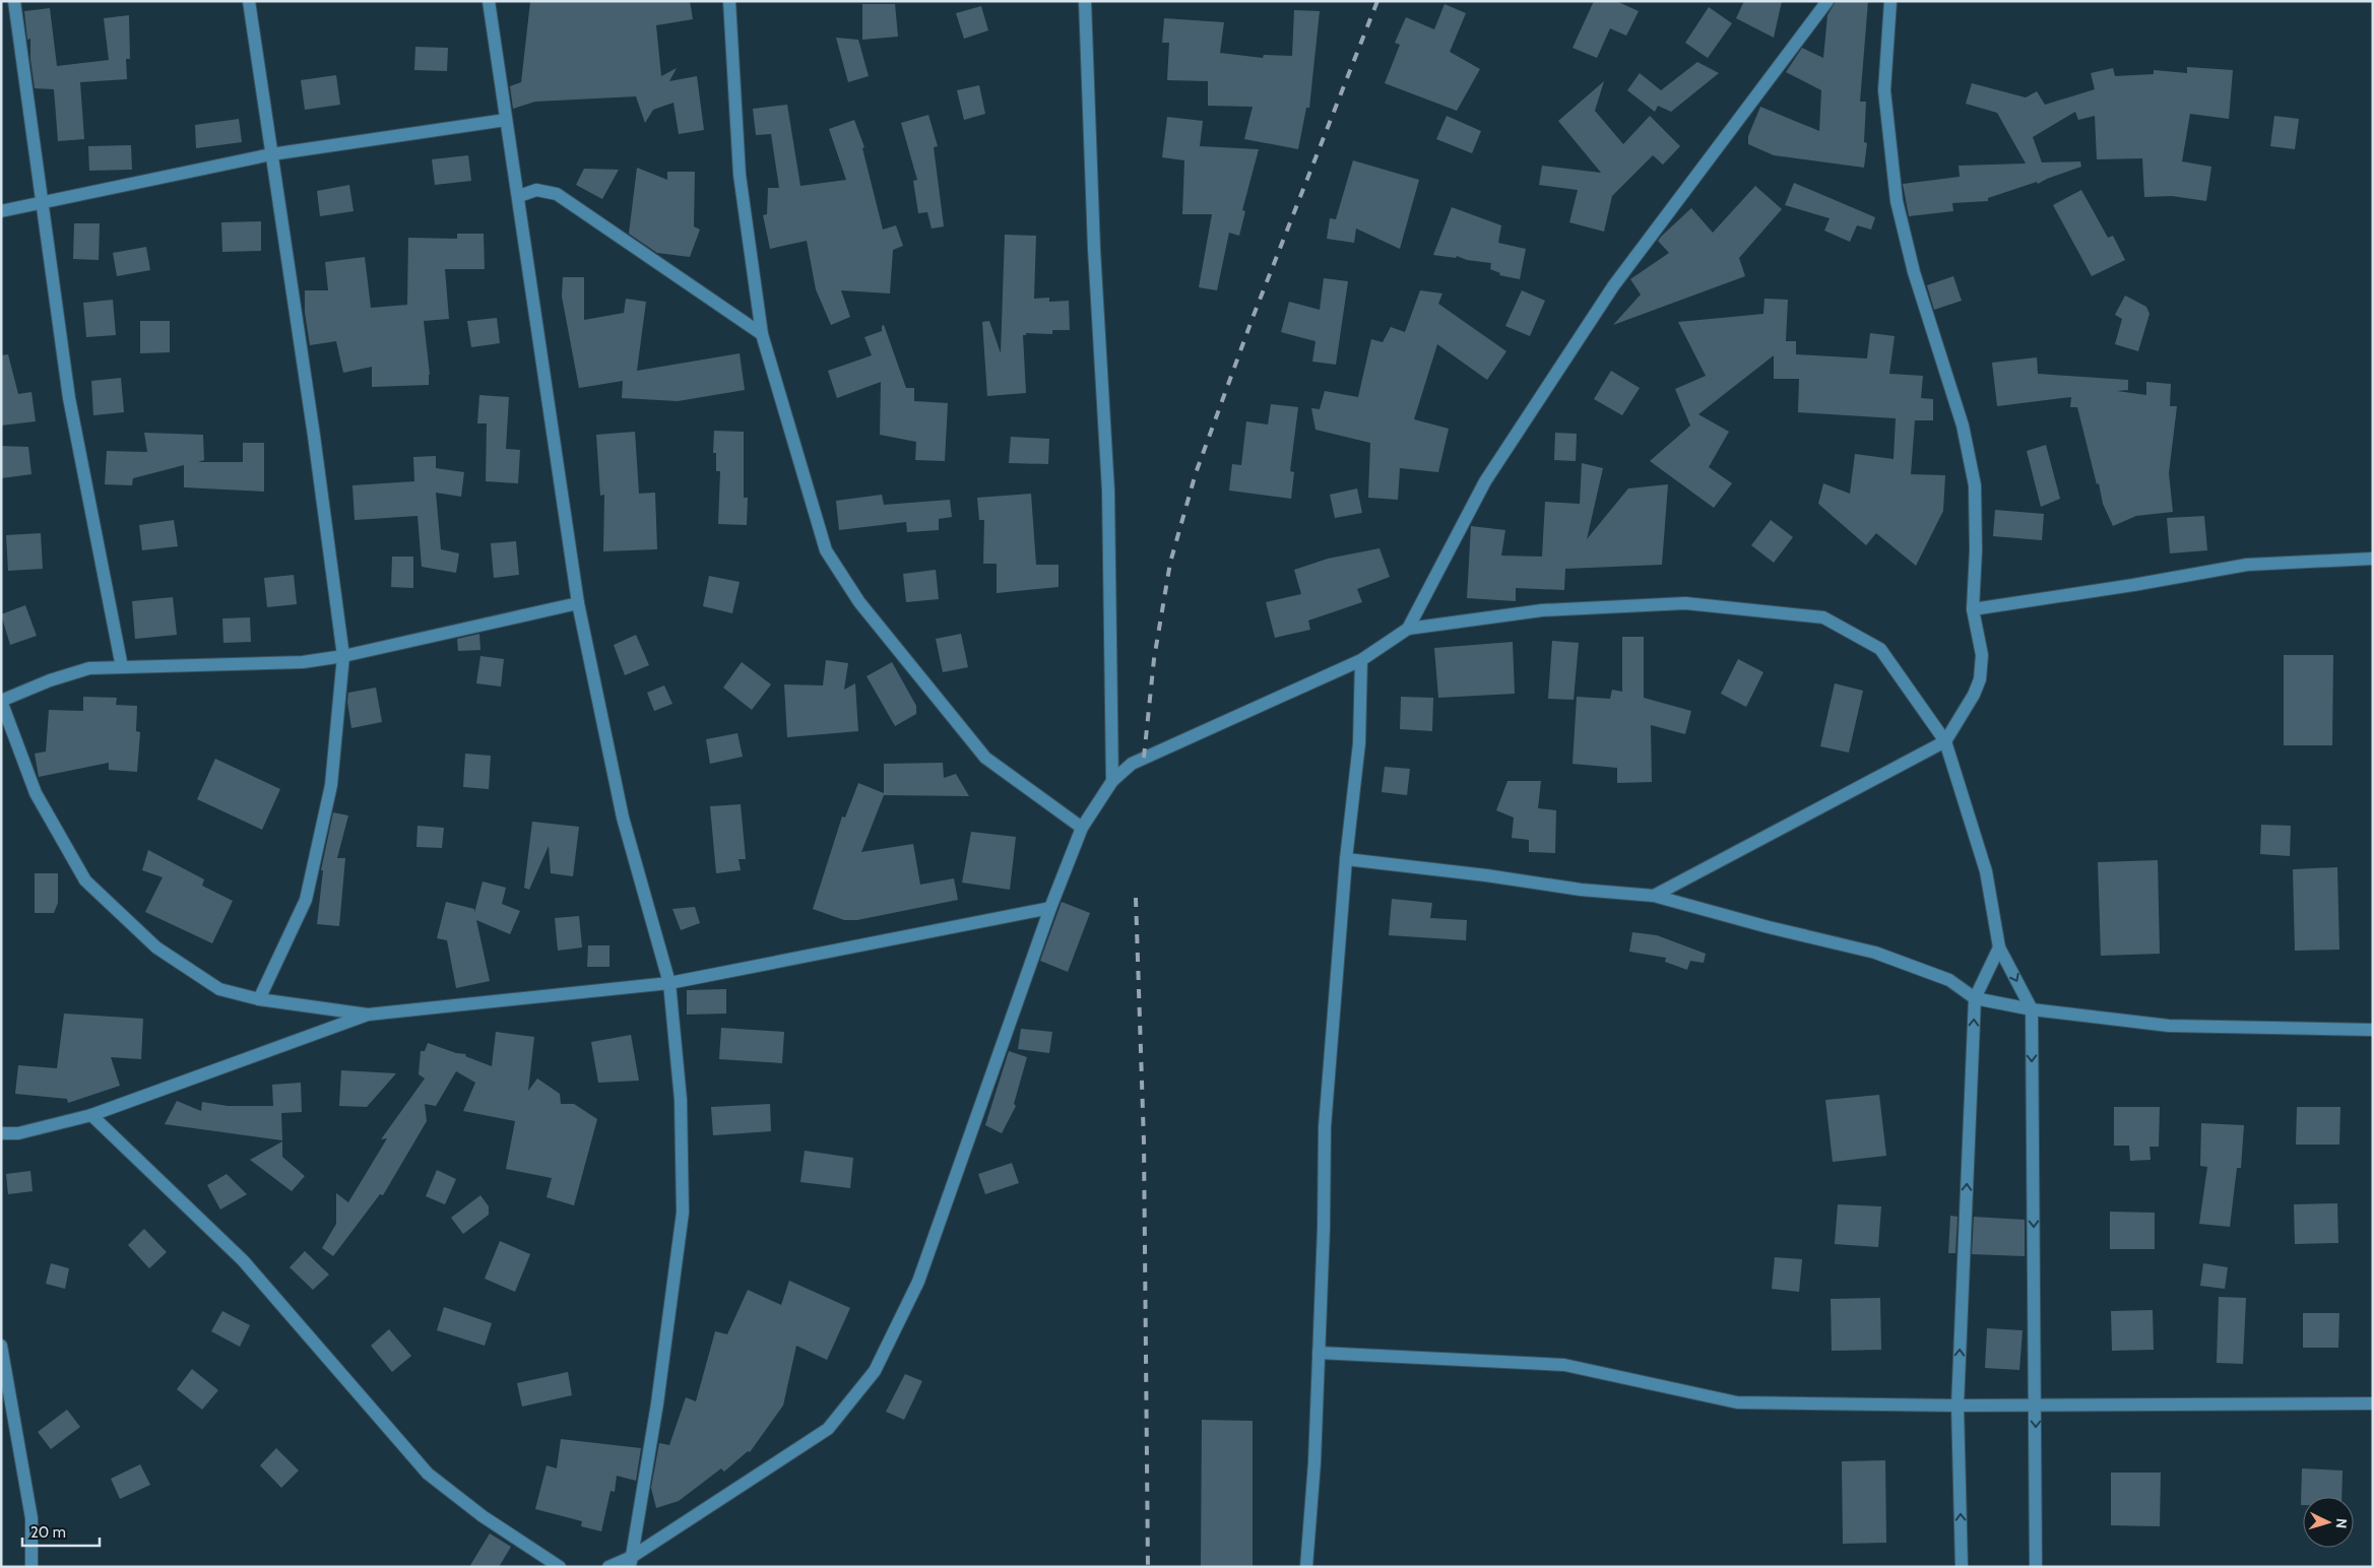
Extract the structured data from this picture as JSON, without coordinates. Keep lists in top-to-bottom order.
{
  "scale_bar": "20 m",
  "north": "right"
}
